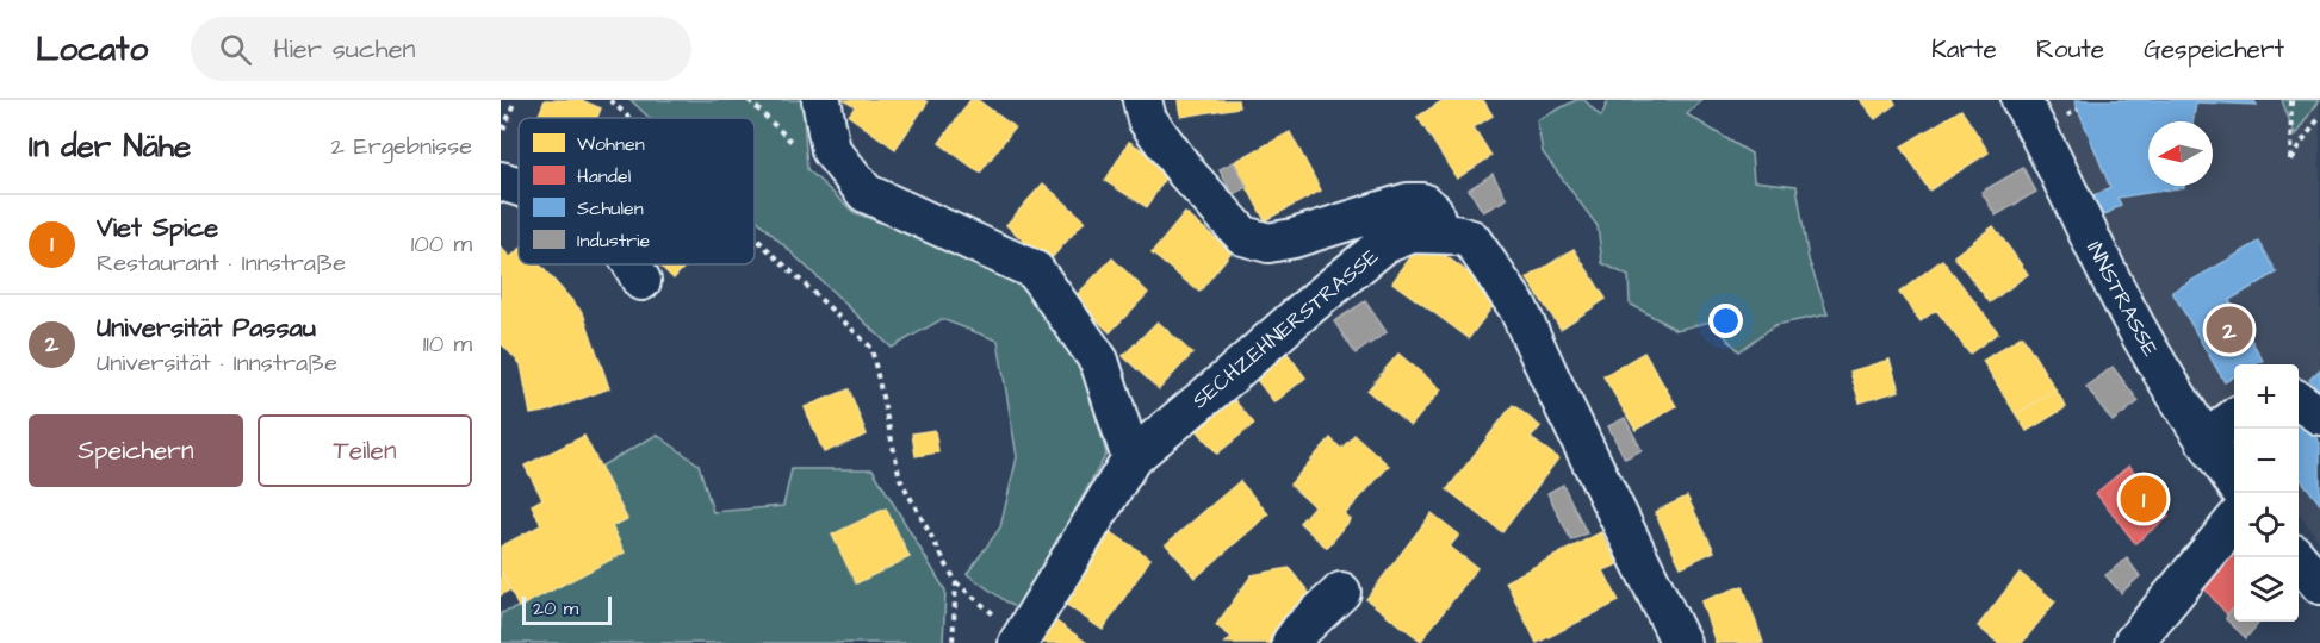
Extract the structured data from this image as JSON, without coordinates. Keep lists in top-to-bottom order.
{
  "streets": {
    "street": ["INNSTRASSE", "SECHZEHNERSTRASSE"]
  },
  "legend": [
    "Wohnen",
    "Handel",
    "Schulen",
    "Industrie"
  ],
  "scale_bar": "20 m",
  "north": "left",
  "page": {
    "header": "Locato",
    "search": "Hier suchen",
    "nav": ["Karte", "Route", "Gespeichert"],
    "heading": ["In der Nähe", "2 Ergebnisse"],
    "list": [
      {
        "mark": "1",
        "name": "Viet Spice",
        "note": "Restaurant · Innstraße",
        "value": "100 m"
      },
      {
        "mark": "2",
        "name": "Universität Passau",
        "note": "Universität · Innstraße",
        "value": "110 m"
      }
    ],
    "pins": ["2", "1"],
    "map_buttons": ["+", "−"],
    "buttons": ["Speichern", "Teilen"],
    "scale": "20 m"
  }
}
